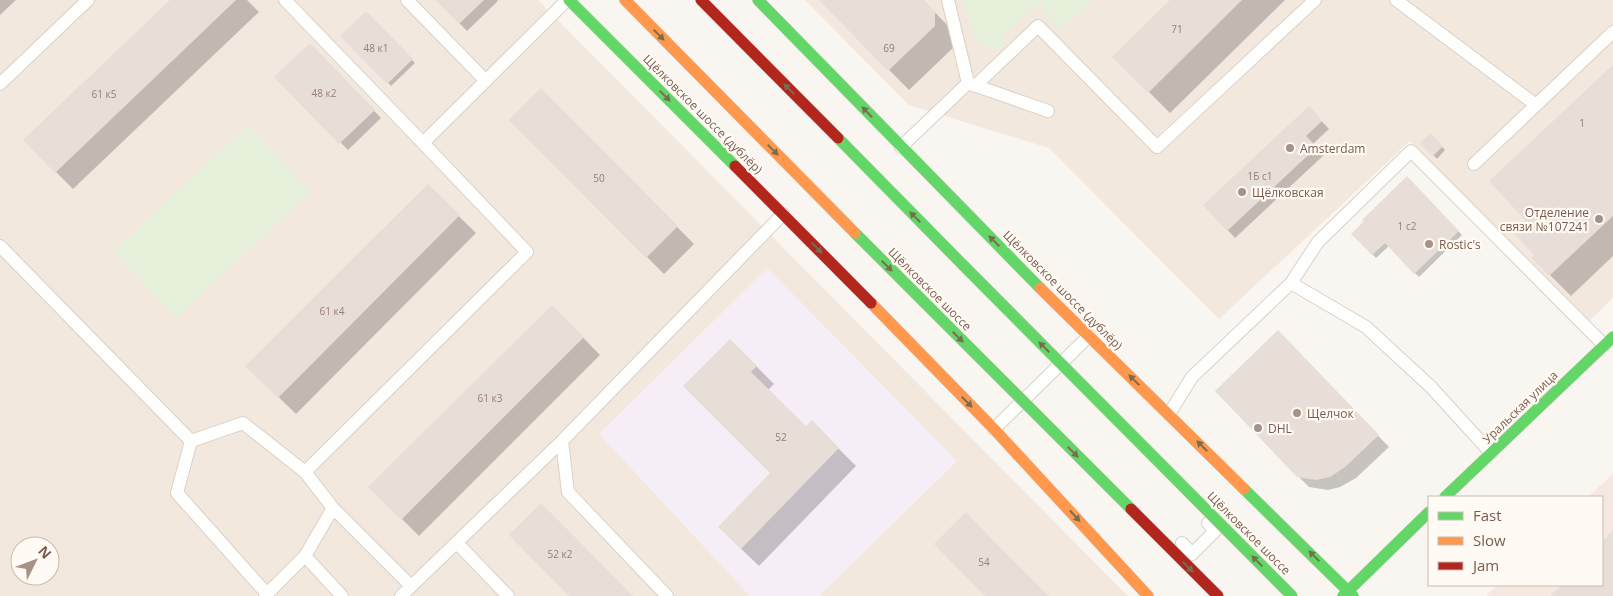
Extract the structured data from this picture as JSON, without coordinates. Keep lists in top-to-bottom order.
{
  "streets": {
    "main road": ["Щёлковское шоссе (дублёр)", "Щёлковское шоссе", "Уральская улица"]
  },
  "places": [
    "Amsterdam",
    "Щёлковская",
    "Отделение связи №107241",
    "Rostic's",
    "Щелчок",
    "DHL"
  ],
  "house_numbers": [
    "71",
    "48 к1",
    "69",
    "48 к2",
    "61 к5",
    "1",
    "1Б с1",
    "50",
    "1 c2",
    "61 к4",
    "61 к3",
    "52",
    "52 к2",
    "54"
  ],
  "legend": ["Fast", "Slow", "Jam"],
  "north": "top right"
}
